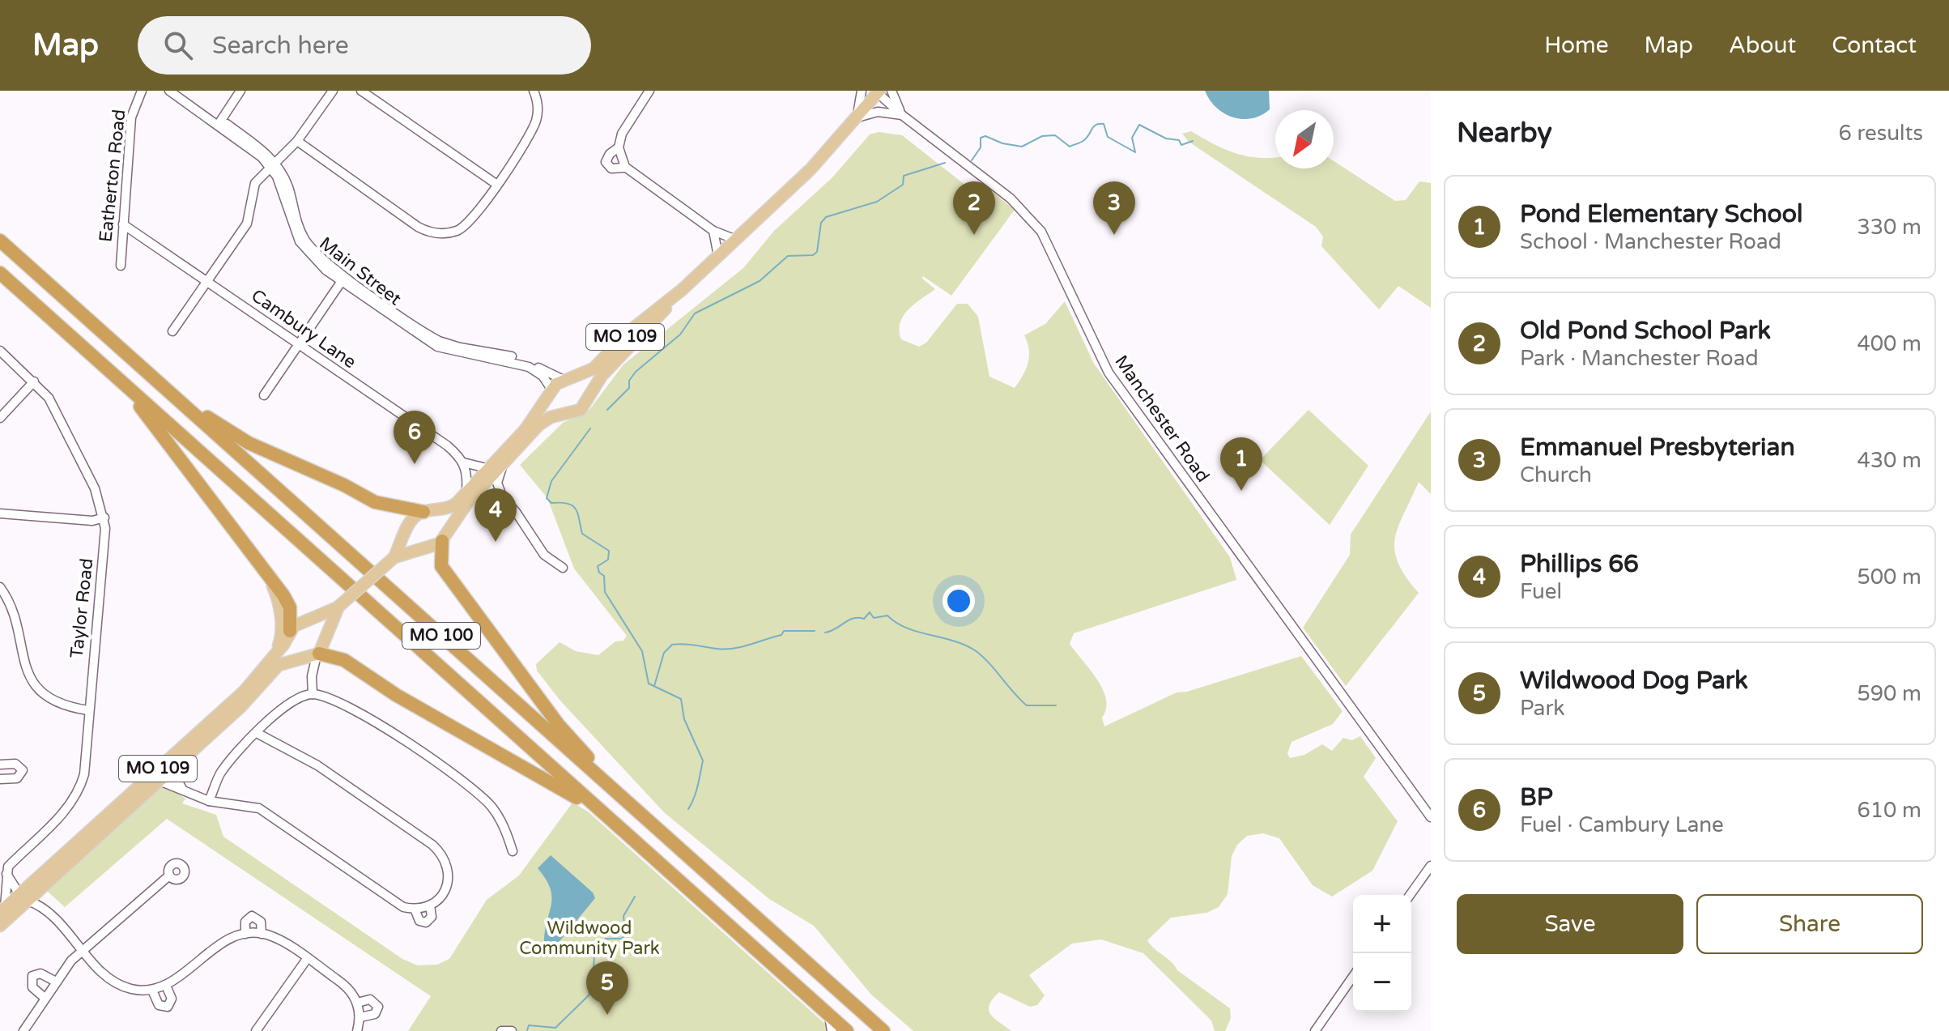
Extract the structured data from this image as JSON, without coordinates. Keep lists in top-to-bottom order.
{
  "streets": {
    "highway": ["MO 100"],
    "main road": ["MO 109"],
    "street": [
      "Eatherton Road",
      "Main Street",
      "Cambury Lane",
      "Manchester Road",
      "Taylor Road"
    ]
  },
  "crossings": [
    ["Eatherton Road", "Cambury Lane"],
    ["Main Street", "MO 109"],
    ["Cambury Lane", "MO 109"],
    ["MO 109", "Manchester Road"]
  ],
  "parks": ["Wildwood Community Park"],
  "north": "bottom left",
  "page": {
    "header": "Map",
    "search": "Search here",
    "nav": [
      "Home",
      "Map",
      "About",
      "Contact"
    ],
    "heading": ["Nearby", "6 results"],
    "list": [
      {
        "mark": "1",
        "name": "Pond Elementary School",
        "note": "School · Manchester Road",
        "value": "330 m"
      },
      {
        "mark": "2",
        "name": "Old Pond School Park",
        "note": "Park · Manchester Road",
        "value": "400 m"
      },
      {
        "mark": "3",
        "name": "Emmanuel Presbyterian",
        "note": "Church",
        "value": "430 m"
      },
      {
        "mark": "4",
        "name": "Phillips 66",
        "note": "Fuel",
        "value": "500 m"
      },
      {
        "mark": "5",
        "name": "Wildwood Dog Park",
        "note": "Park",
        "value": "590 m"
      },
      {
        "mark": "6",
        "name": "BP",
        "note": "Fuel · Cambury Lane",
        "value": "610 m"
      }
    ],
    "pins": [
      "2",
      "3",
      "6",
      "1",
      "4",
      "5"
    ],
    "buttons": ["Save", "Share"],
    "map_buttons": ["+", "−"]
  }
}
